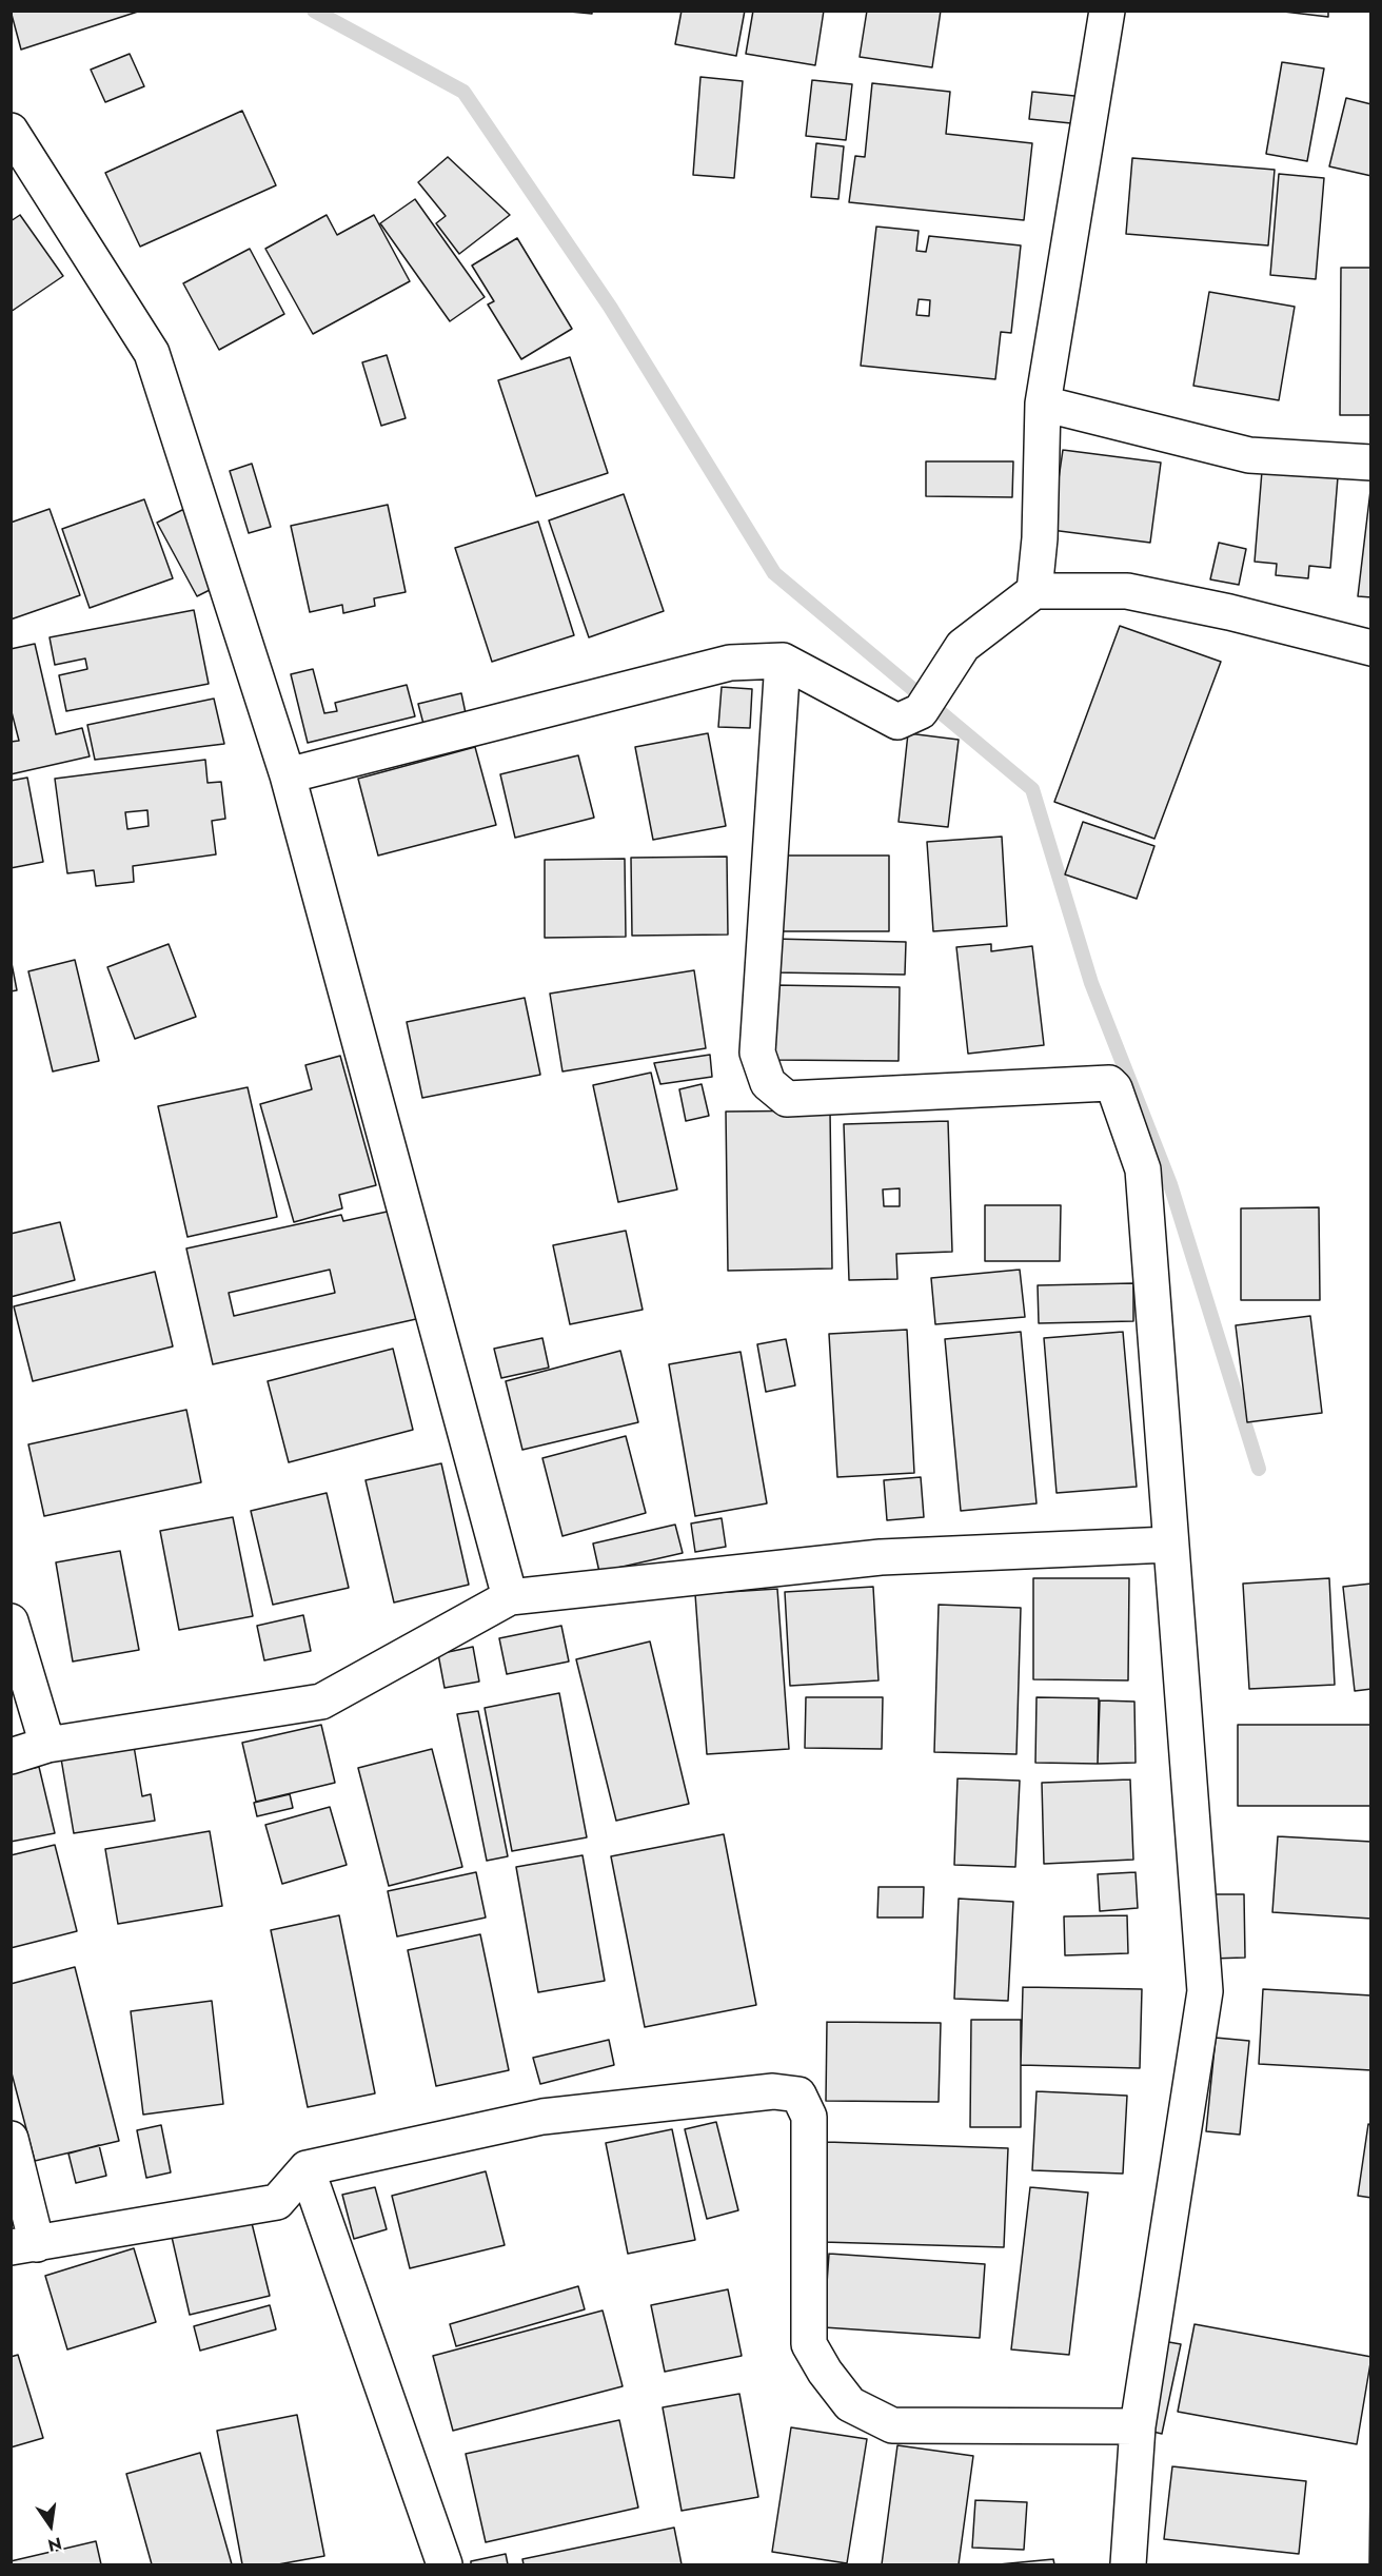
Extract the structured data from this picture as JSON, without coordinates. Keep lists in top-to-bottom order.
{
  "north": "bottom"
}
